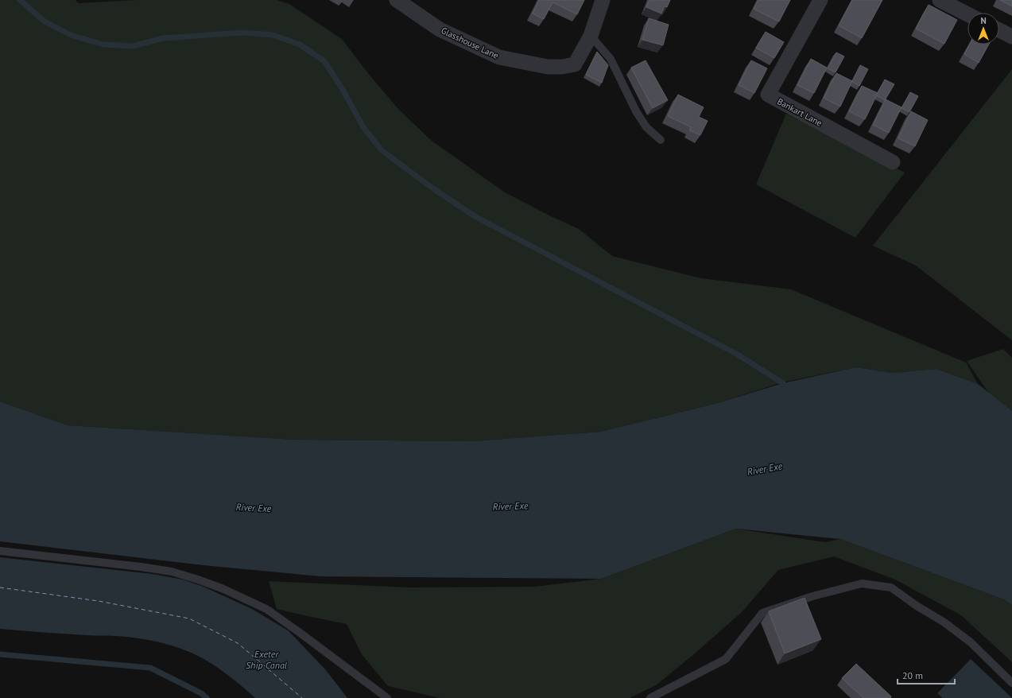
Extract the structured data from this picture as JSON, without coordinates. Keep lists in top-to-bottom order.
{
  "streets": {
    "street": ["Glasshouse Lane", "Bankart Lane"]
  },
  "water": ["River Exe", "Exeter Ship Canal"],
  "scale_bar": "20 m",
  "north": "top"
}
